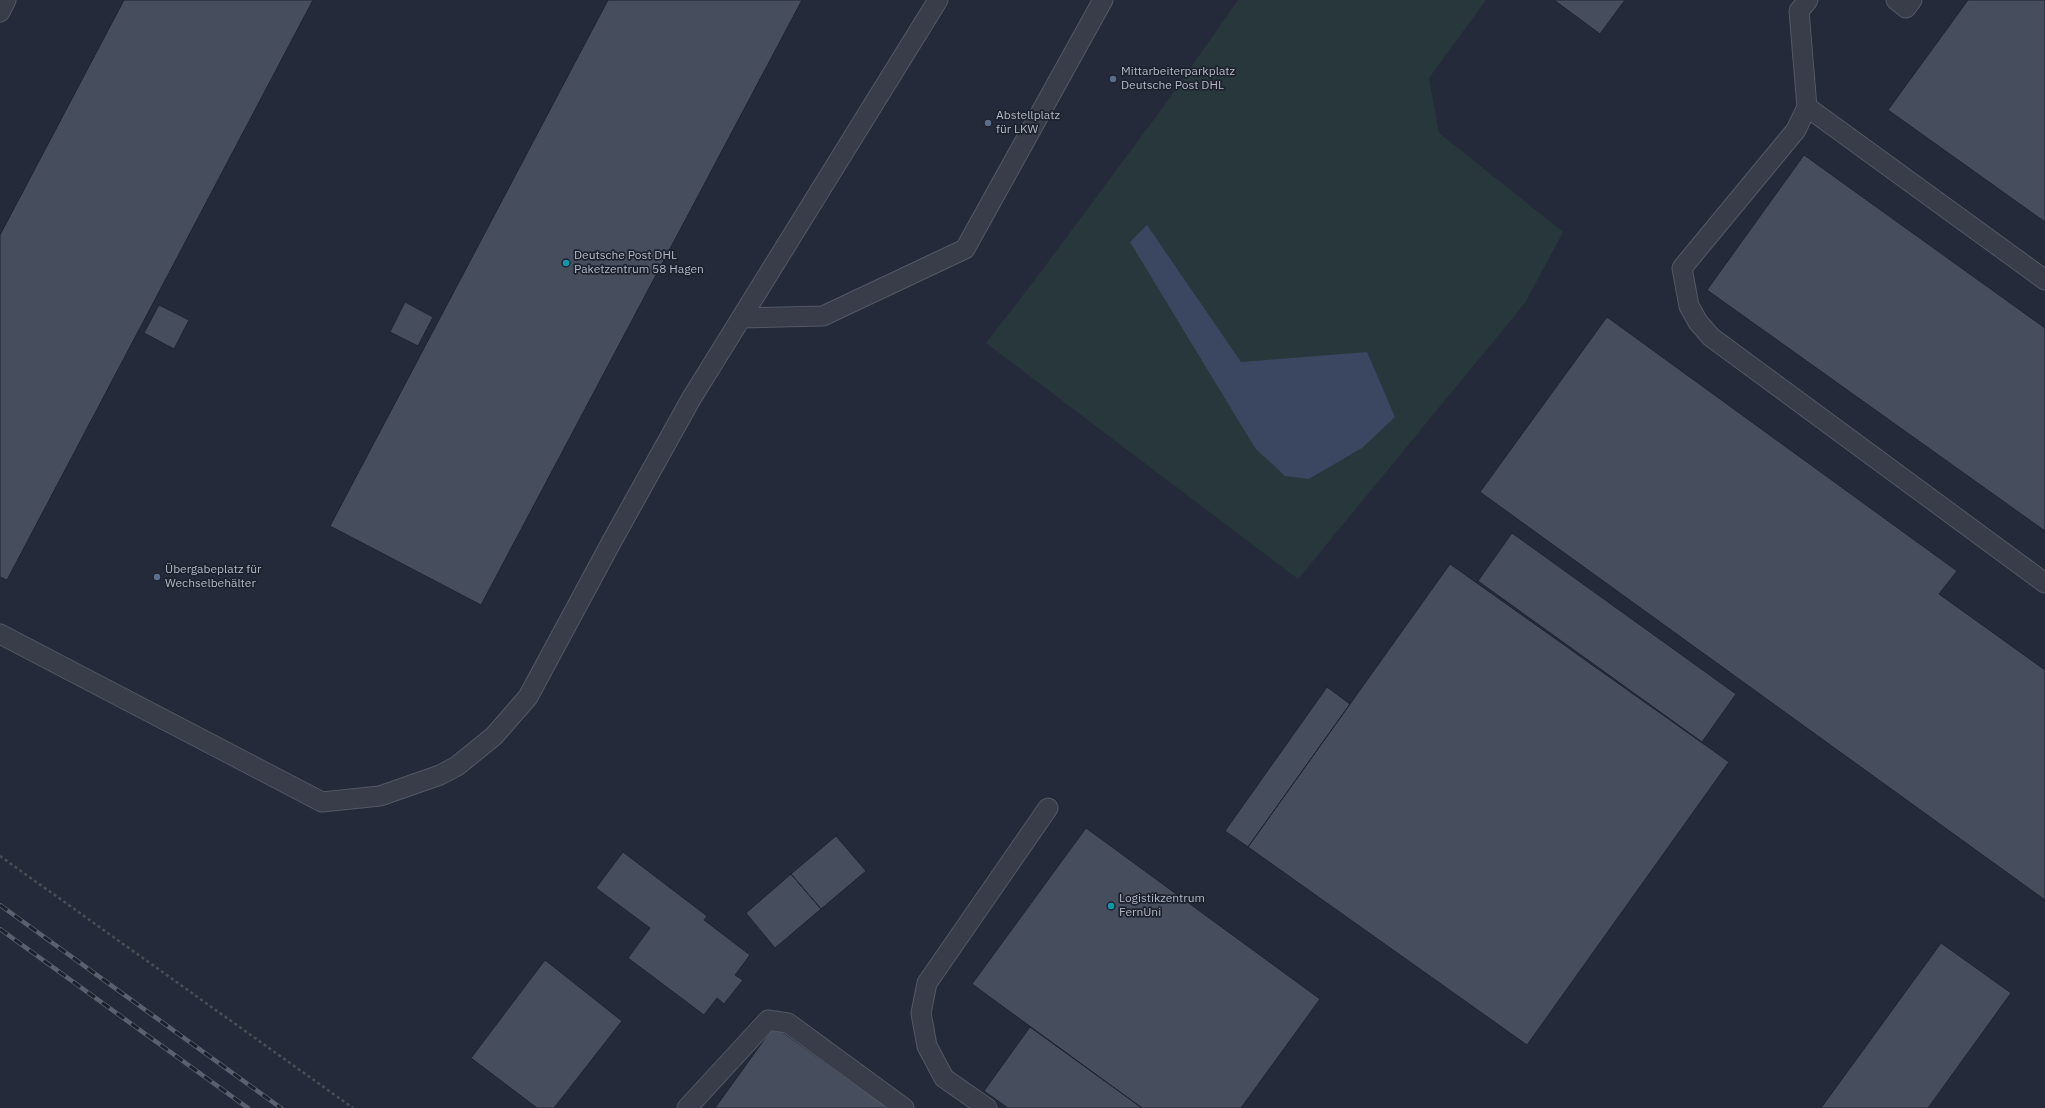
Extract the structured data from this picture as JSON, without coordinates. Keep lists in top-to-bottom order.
{
  "places": [
    "Mittarbeiterparkplatz Deutsche Post DHL",
    "Abstellplatz für LKW",
    "Deutsche Post DHL Paketzentrum 58 Hagen",
    "Übergabeplatz für Wechselbehälter",
    "Logistikzentrum FernUni"
  ]
}
